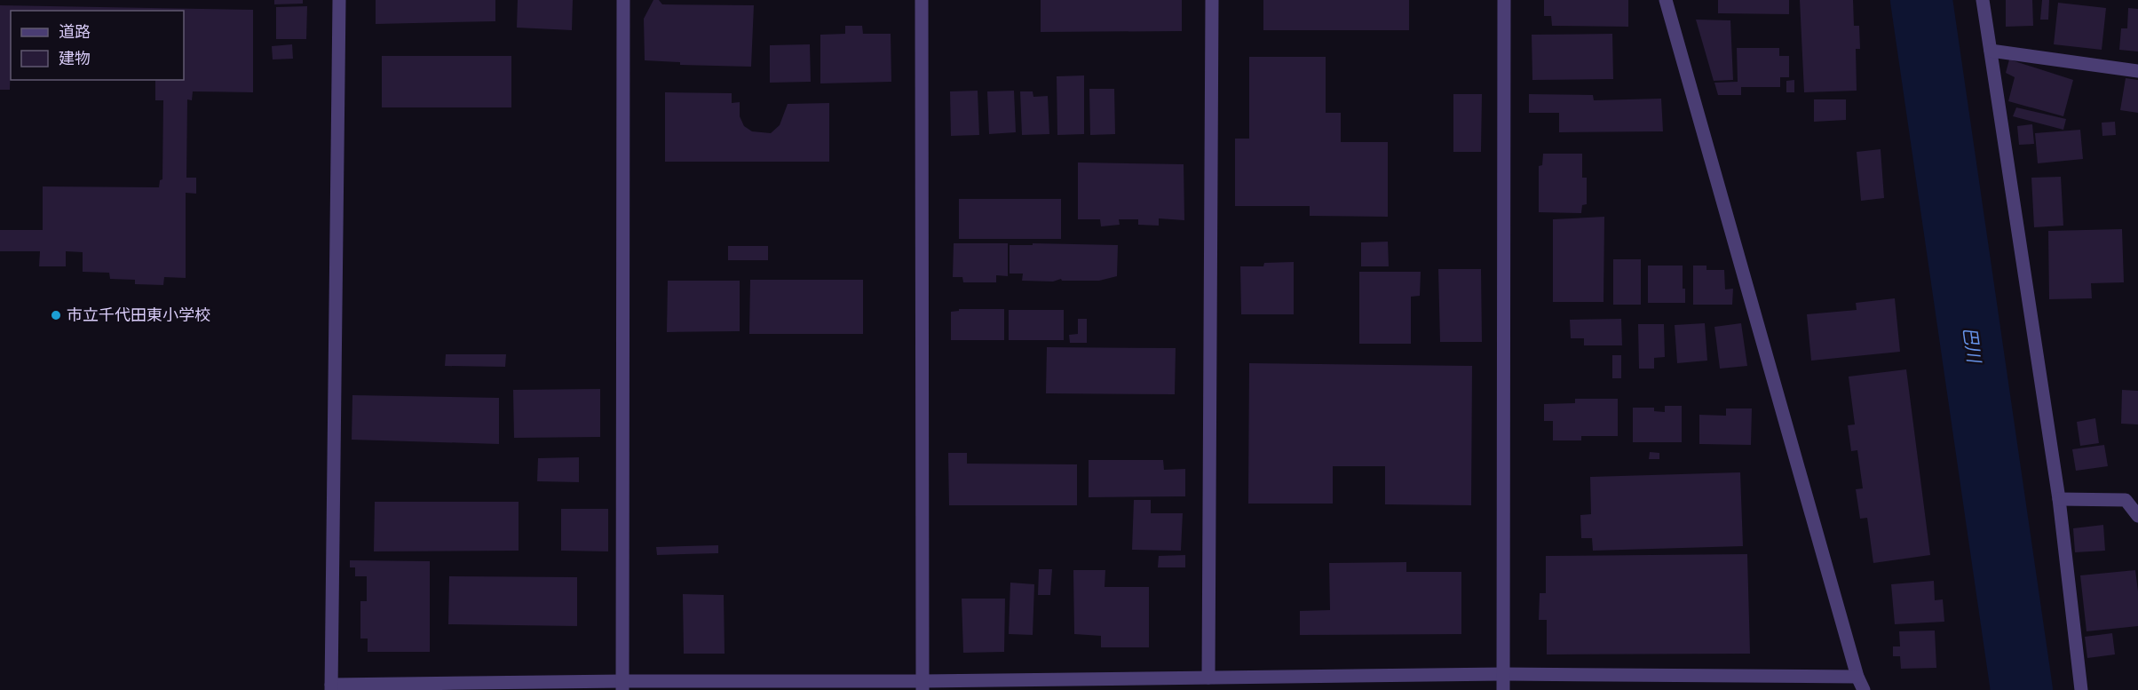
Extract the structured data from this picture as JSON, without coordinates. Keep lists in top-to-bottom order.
{
  "water": ["巴川"],
  "places": ["市立千代田東小学校"],
  "legend": ["道路", "建物"]
}
